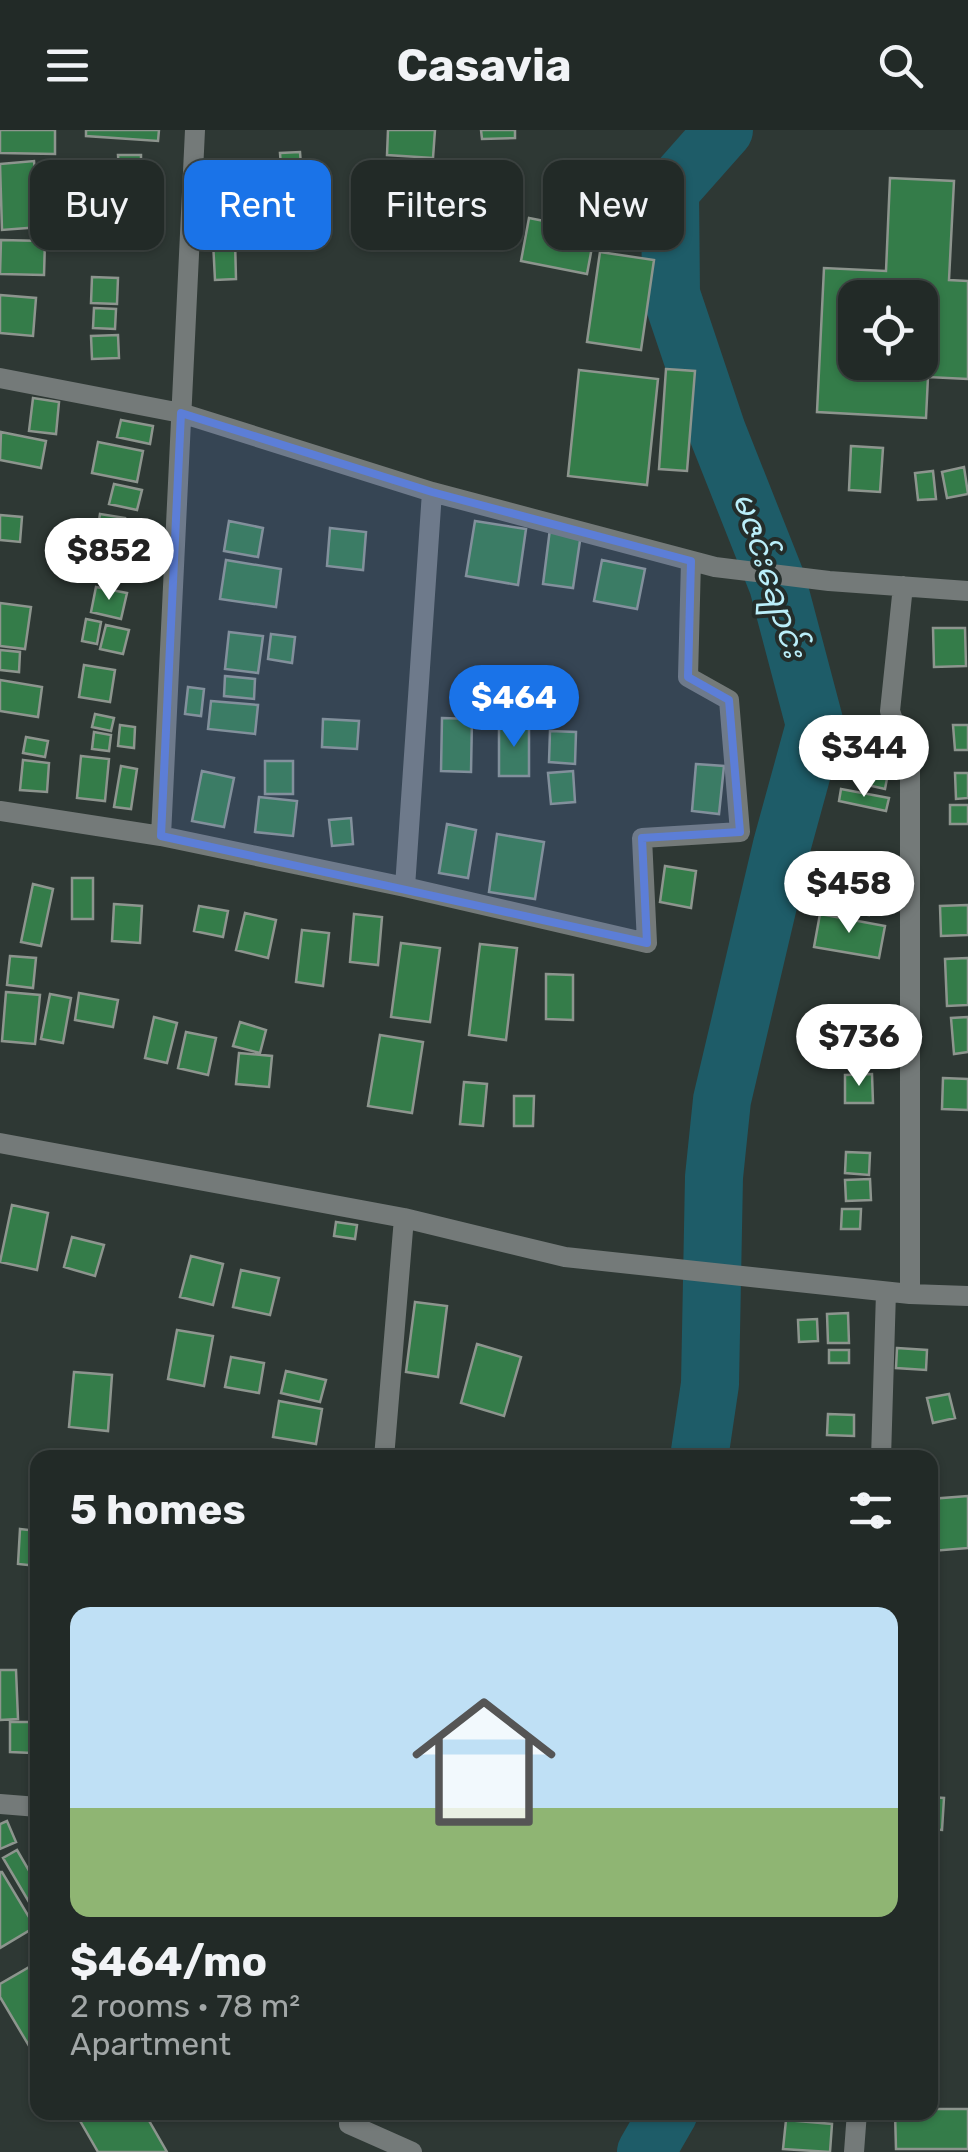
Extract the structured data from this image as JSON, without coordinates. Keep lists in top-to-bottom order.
{
  "water": ["မဇင်းချောင်း"],
  "page": {
    "header": "Casavia",
    "chip": [
      "Buy",
      "Rent",
      "Filters",
      "New"
    ],
    "price": [
      "$852",
      "$464",
      "$344",
      "$458",
      "$736"
    ],
    "heading": "5 homes",
    "list": [
      {
        "name": "$464/mo",
        "note": "2 rooms · 78 m² · Apartment"
      }
    ]
  }
}
